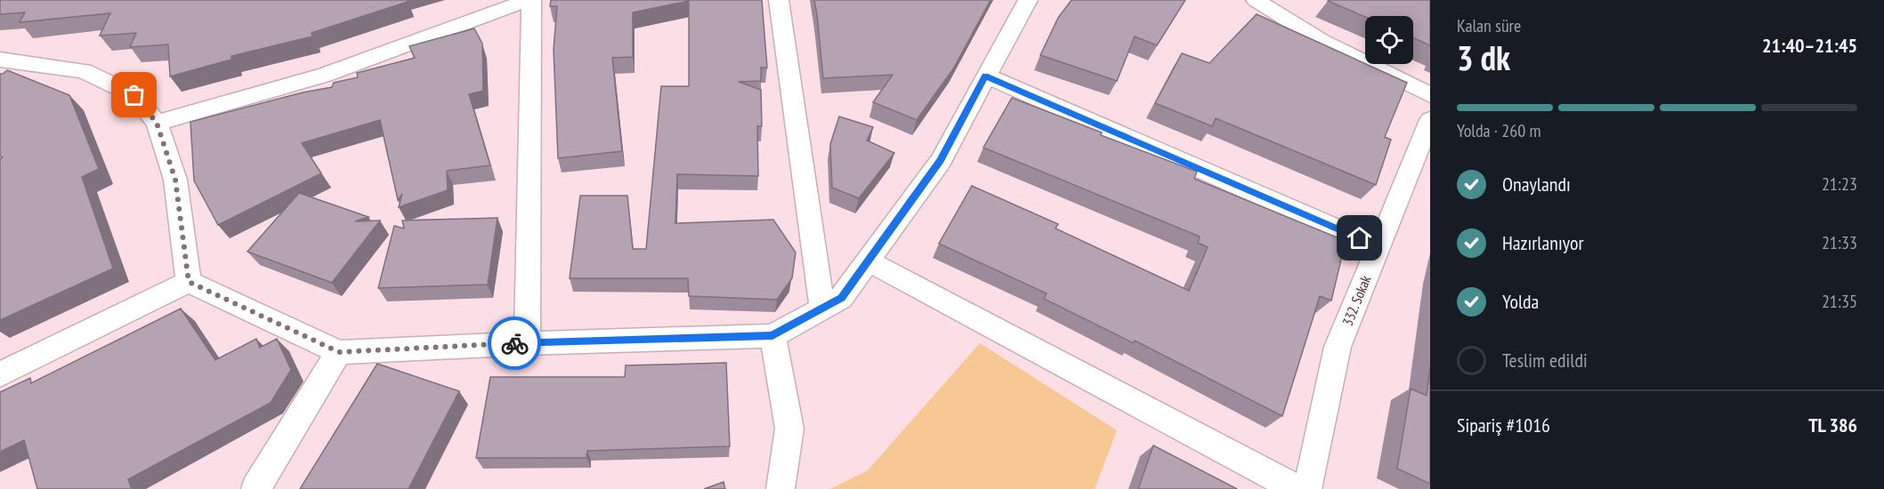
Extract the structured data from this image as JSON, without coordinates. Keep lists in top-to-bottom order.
{
  "streets": {
    "street": ["332. Sokak"]
  },
  "page": {
    "heading": ["3 dk", "Kalan süre", "21:40–21:45"],
    "panel": ["Sipariş #1016", "TL 386"],
    "bar": "Yolda · 260 m",
    "list": [
      ["Onaylandı", "21:23"],
      ["Hazırlanıyor", "21:33"],
      ["Yolda", "21:35"],
      "Teslim edildi"
    ]
  }
}
